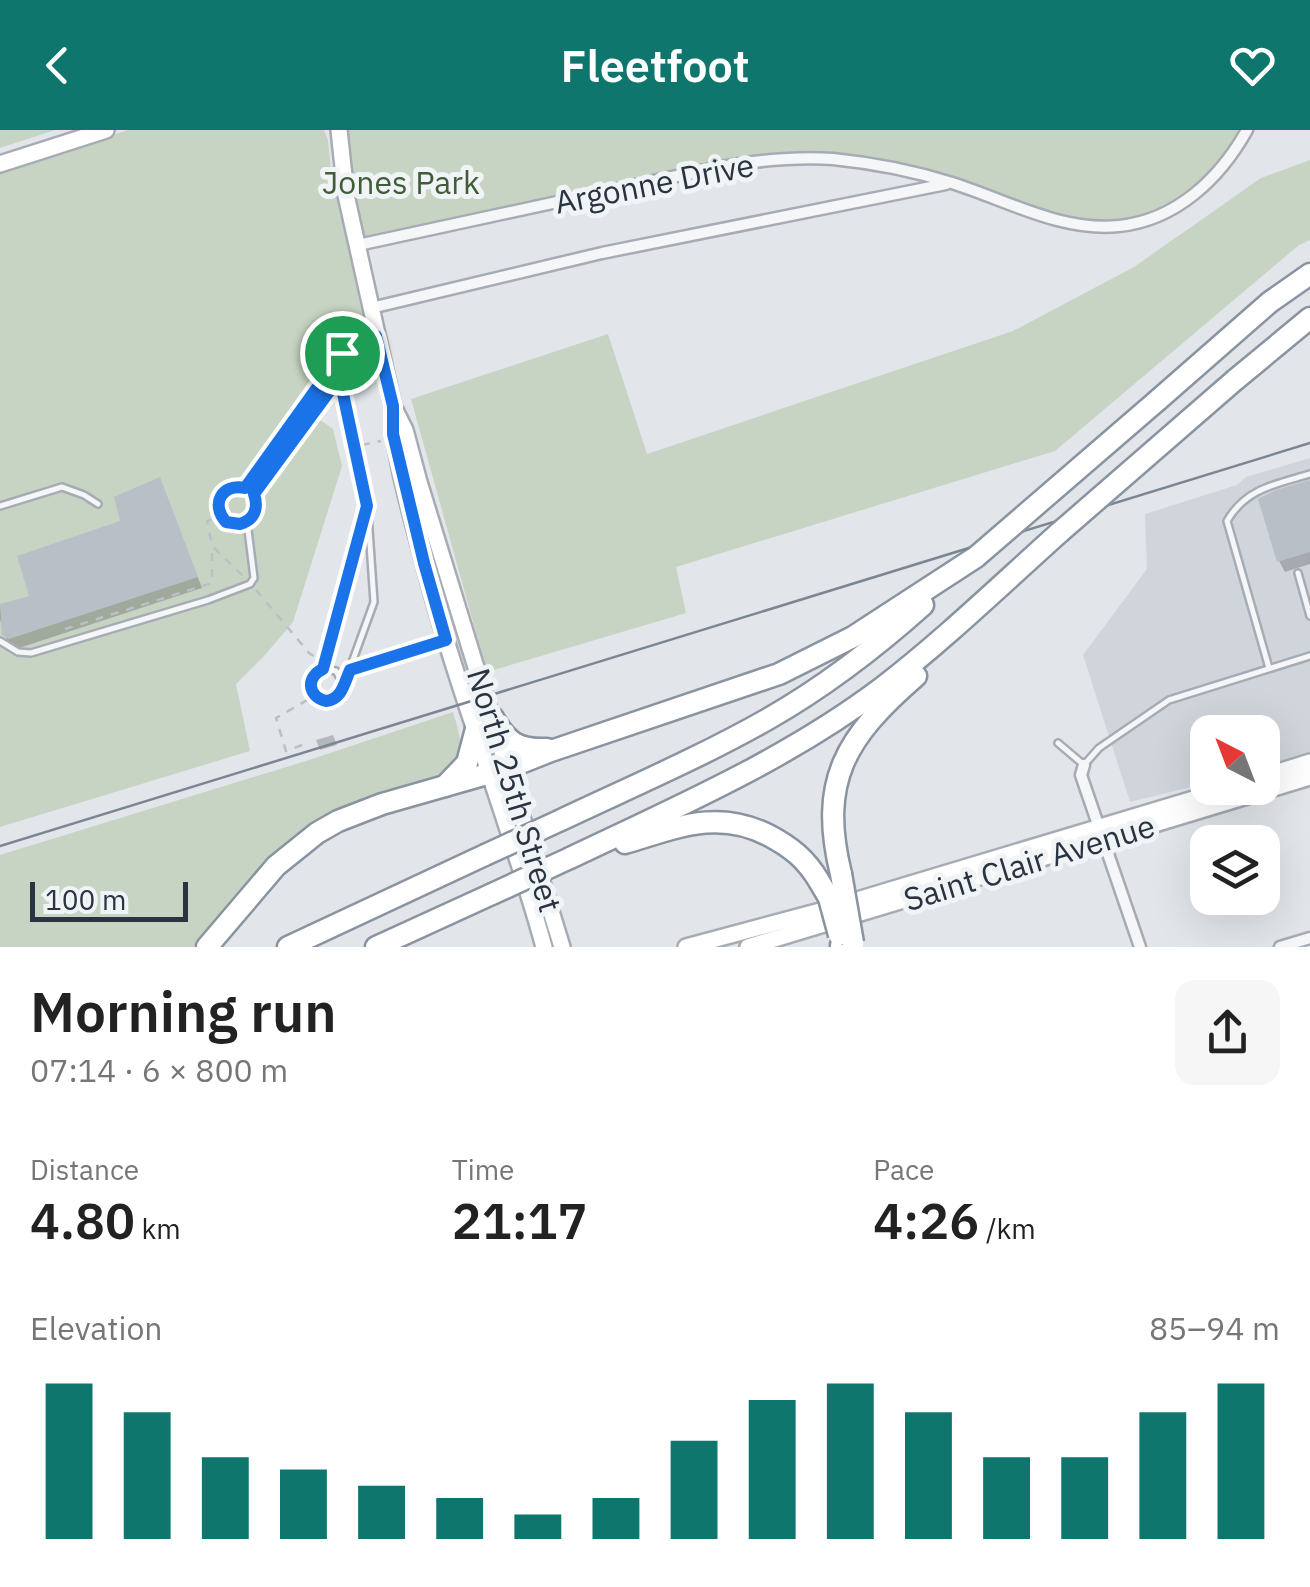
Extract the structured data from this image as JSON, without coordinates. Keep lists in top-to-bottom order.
{
  "streets": {
    "main road": ["North 25th Street", "Saint Clair Avenue"],
    "street": ["Argonne Drive"]
  },
  "crossings": [
    ["Argonne Drive", "North 25th Street"]
  ],
  "parks": ["Jones Park"],
  "scale_bar": "100 m",
  "north": "top left",
  "page": {
    "header": "Fleetfoot",
    "scale": "100 m",
    "heading": ["Morning run", "07:14 · 6 × 800 m"],
    "stats": [
      ["Distance", "4.80 km"],
      ["Time", "21:17"],
      ["Pace", "4:26 /km"]
    ],
    "chart": ["Elevation", "85–94 m"]
  }
}
